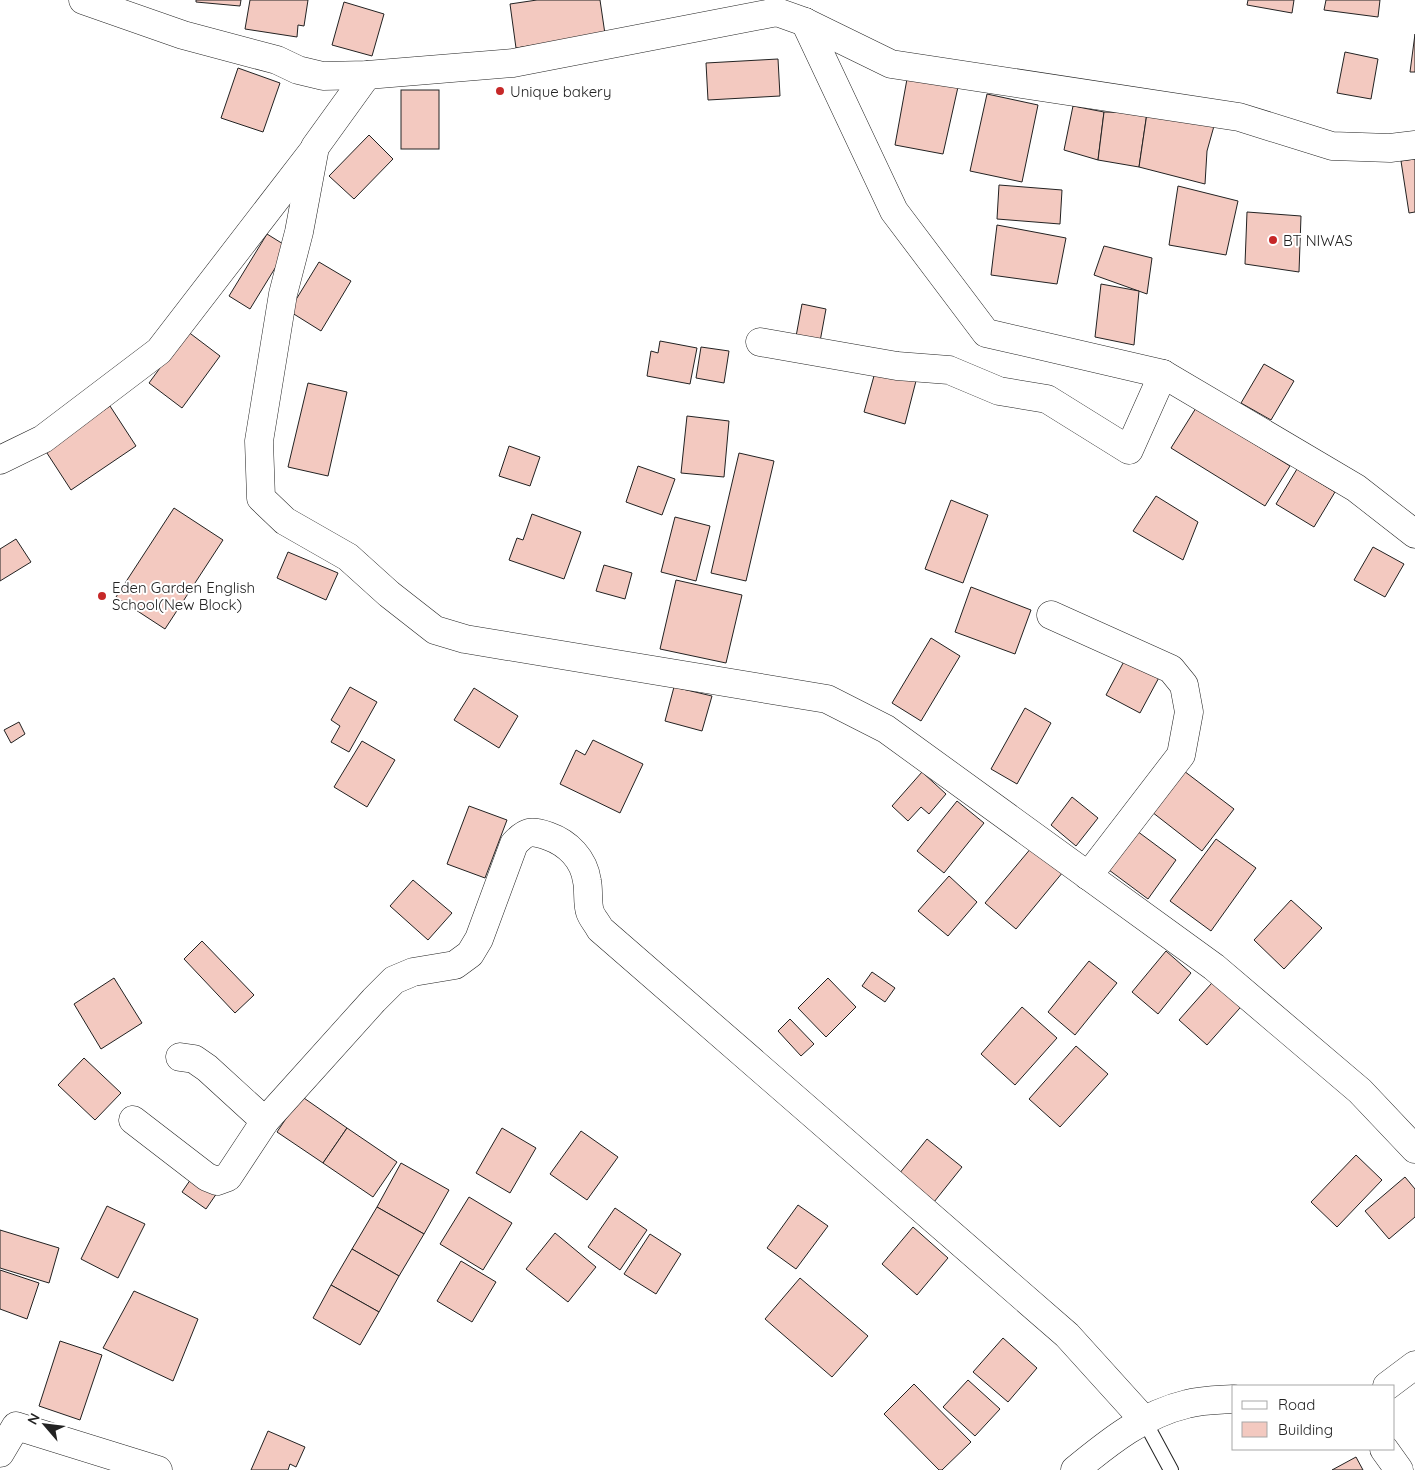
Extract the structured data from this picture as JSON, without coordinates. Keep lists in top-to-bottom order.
{
  "places": ["Unique bakery", "BT NIWAS", "Eden Garden English School(New Block)"],
  "legend": ["Road", "Building"],
  "north": "top left"
}
